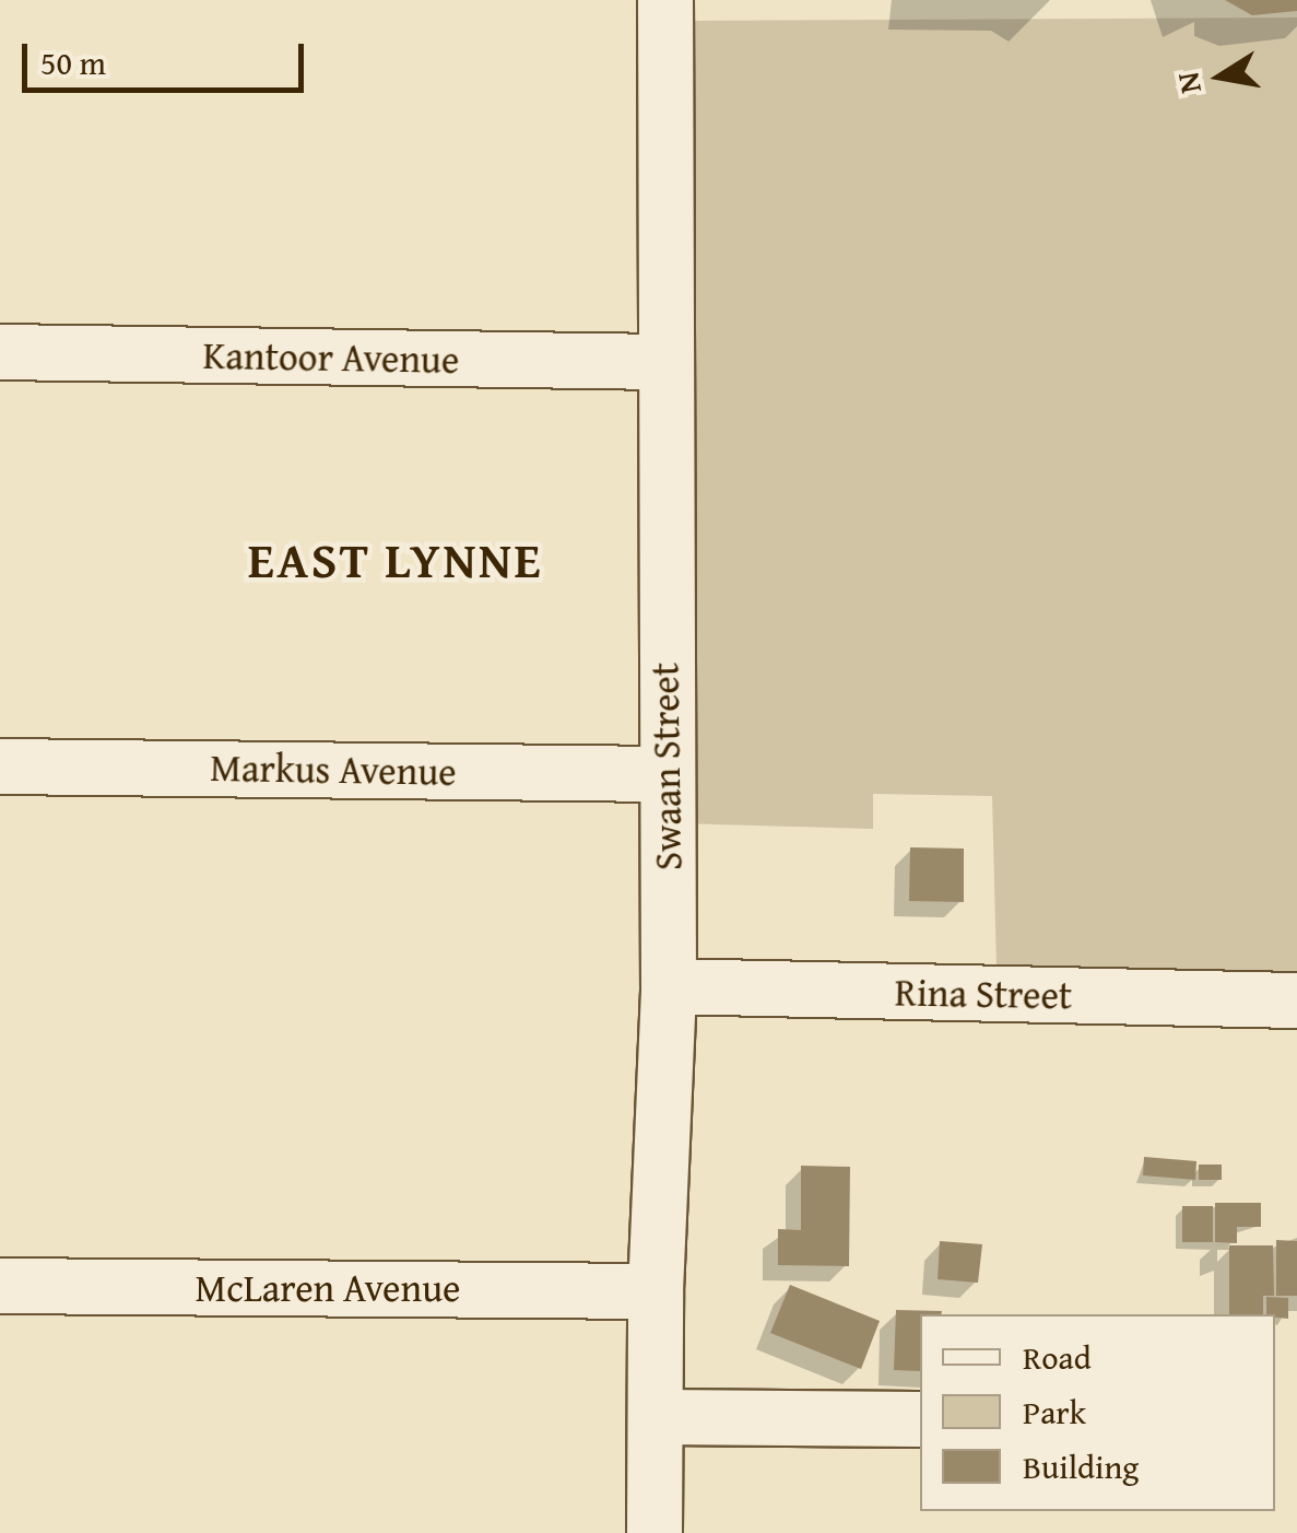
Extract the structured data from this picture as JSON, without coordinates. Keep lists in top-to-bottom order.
{
  "streets": {
    "street": [
      "Kantoor Avenue",
      "Swaan Street",
      "Markus Avenue",
      "Rina Street",
      "McLaren Avenue"
    ]
  },
  "crossings": [
    ["Kantoor Avenue", "Swaan Street"],
    ["Swaan Street", "Markus Avenue"],
    ["Swaan Street", "Rina Street"],
    ["Swaan Street", "McLaren Avenue"]
  ],
  "districts": ["EAST LYNNE"],
  "legend": ["Road", "Park", "Building"],
  "scale_bar": "50 m",
  "north": "left"
}
